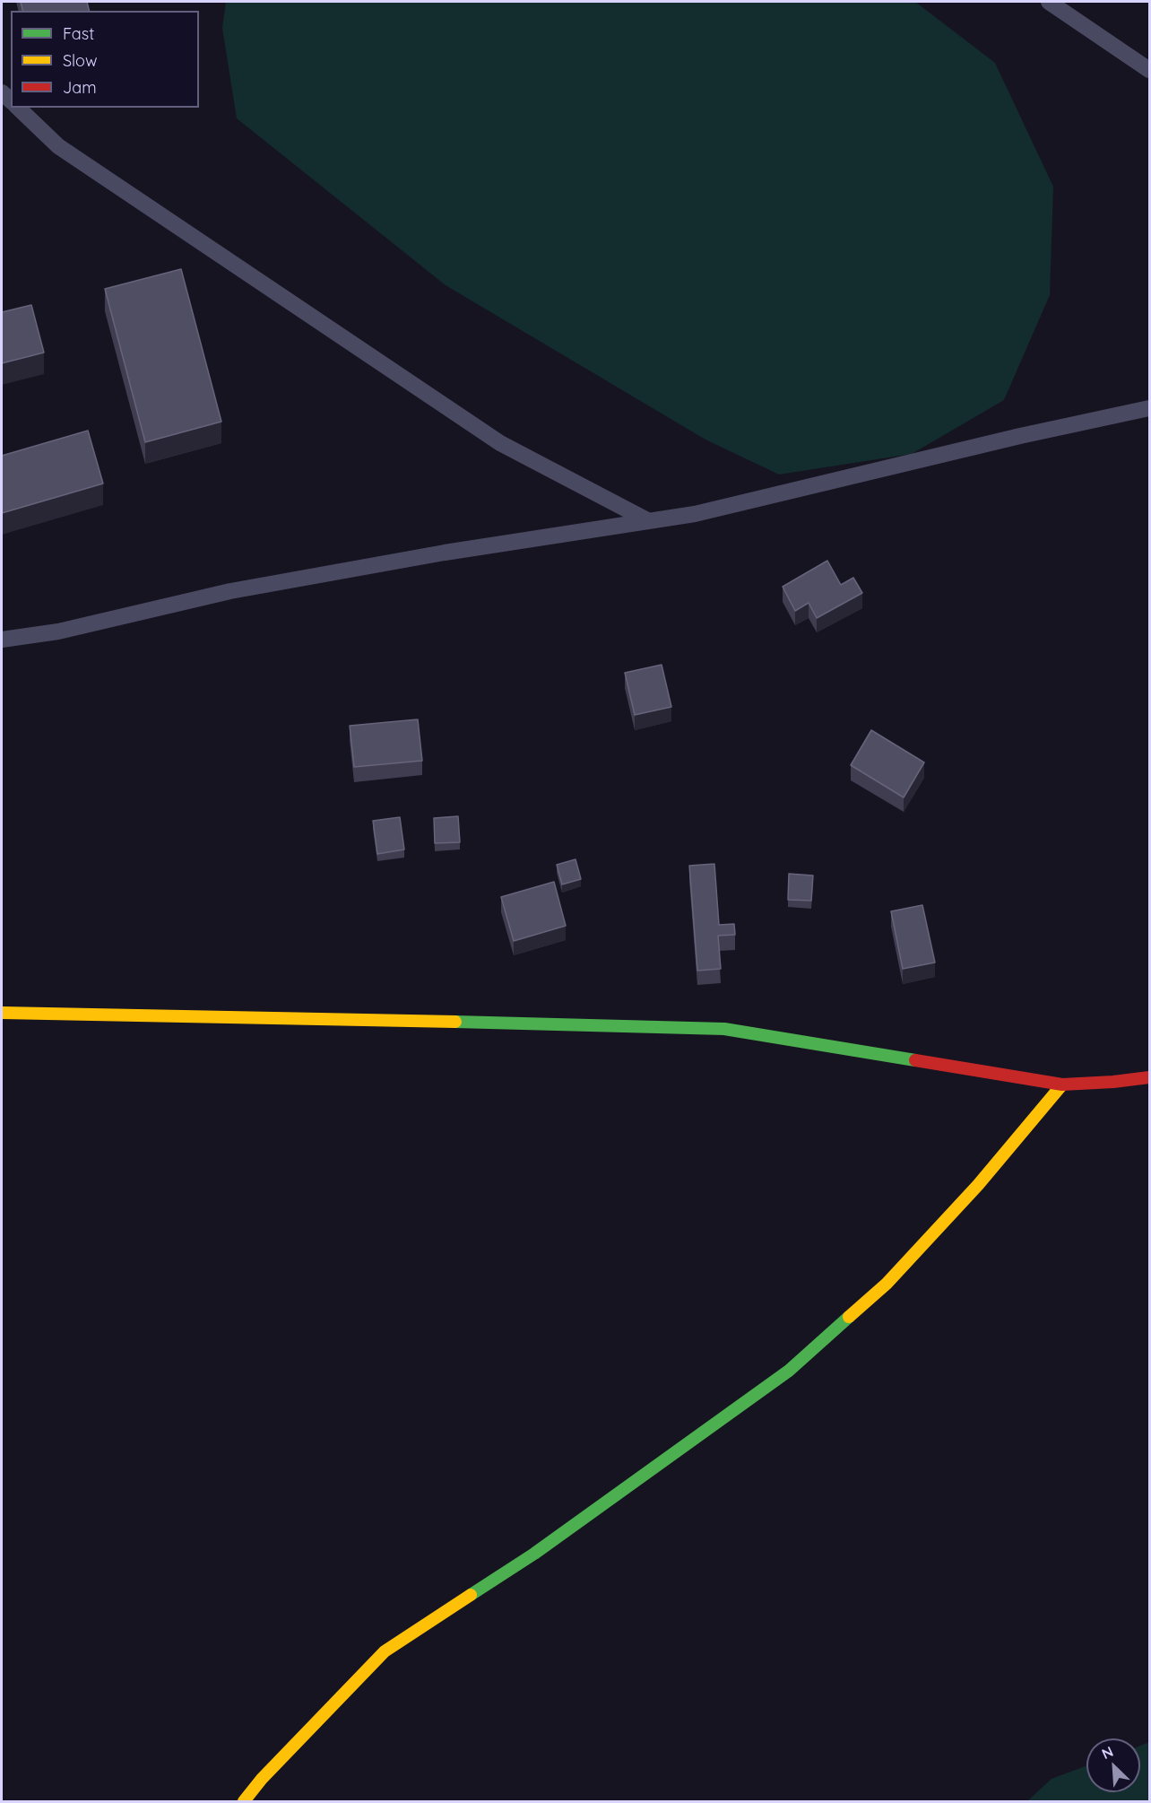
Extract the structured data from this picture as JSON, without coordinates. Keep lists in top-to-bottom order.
{
  "legend": ["Fast", "Slow", "Jam"],
  "north": "top left"
}
